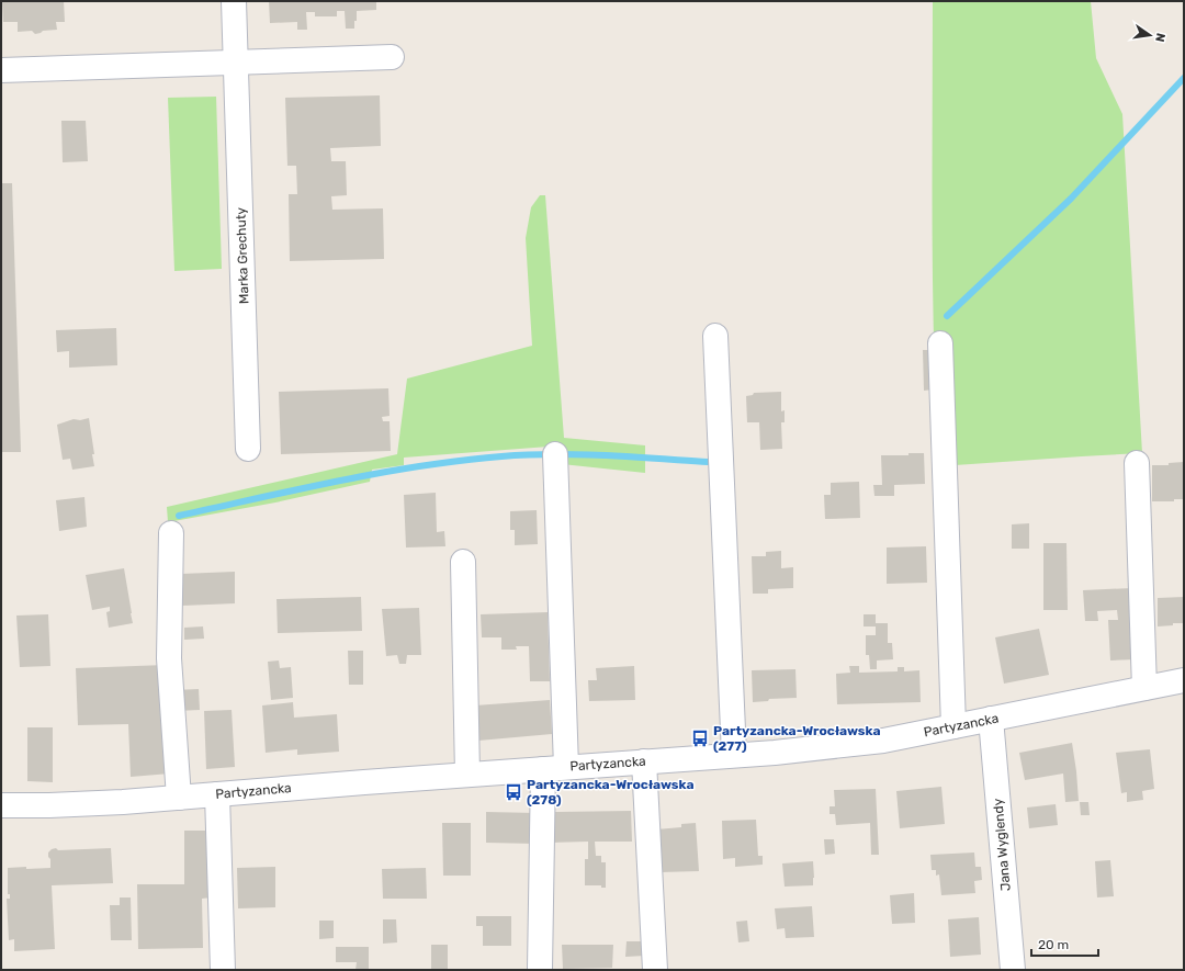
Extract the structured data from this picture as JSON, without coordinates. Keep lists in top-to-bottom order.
{
  "streets": {
    "street": ["Marka Grechuty", "Partyzancka", "Jana Wyglendy"]
  },
  "crossings": [
    ["Partyzancka", "Jana Wyglendy"]
  ],
  "places": {
    "bus stop": ["Partyzancka-Wrocławska (277)", "Partyzancka-Wrocławska (278)"]
  },
  "scale_bar": "20 m",
  "north": "right"
}
